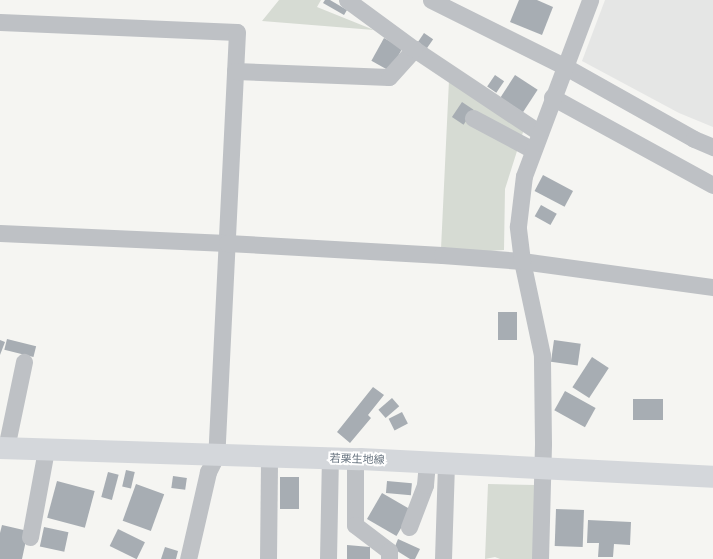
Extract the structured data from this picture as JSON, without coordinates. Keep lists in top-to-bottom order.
{
  "streets": {
    "main road": ["若栗生地線"]
  }
}
